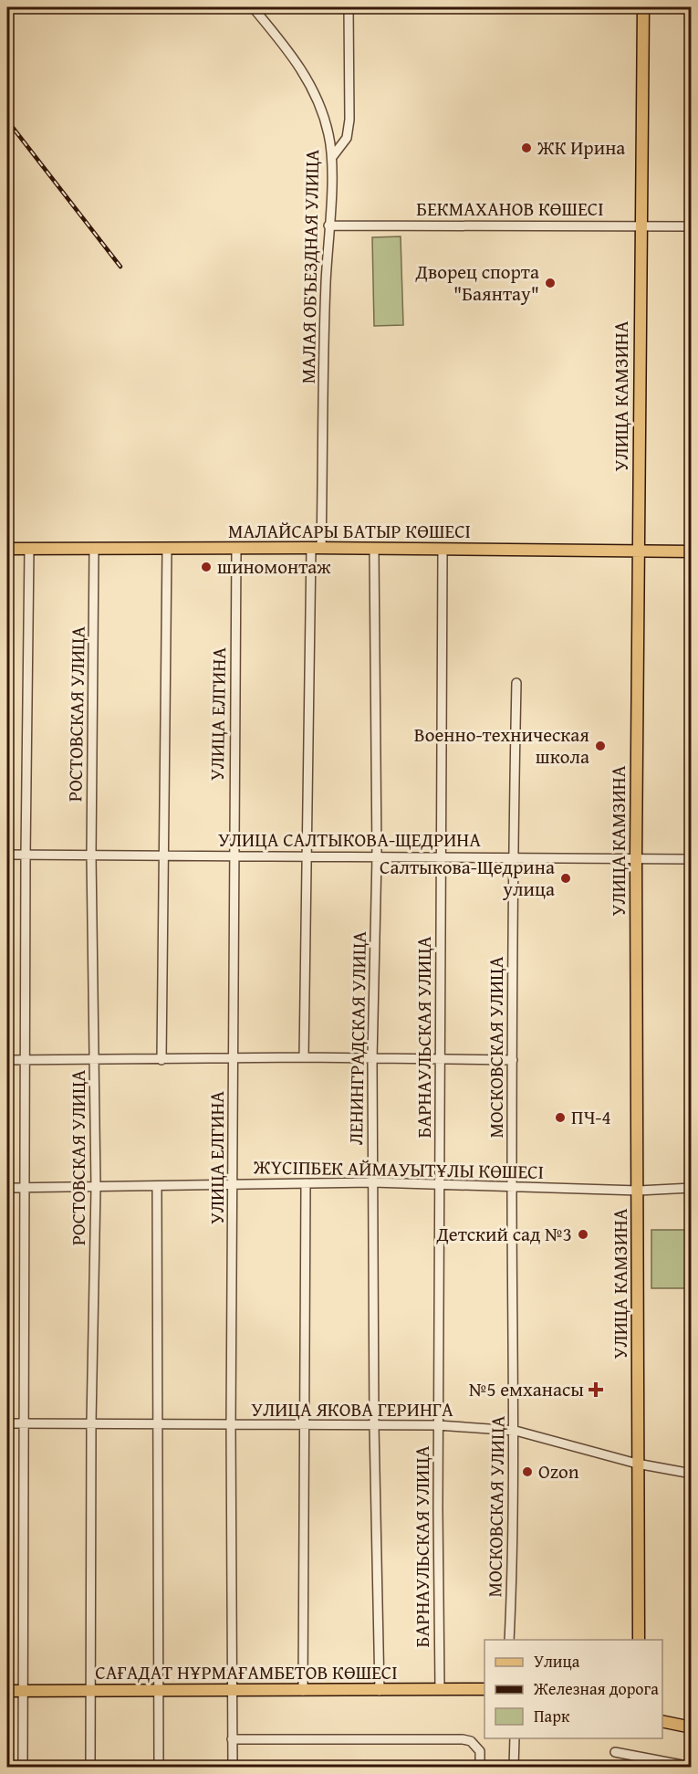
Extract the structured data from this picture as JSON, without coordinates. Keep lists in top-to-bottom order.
{
  "streets": {
    "main road": ["УЛИЦА КАМЗИНА", "МАЛАЙСАРЫ БАТЫР КӨШЕСІ", "САҒАДАТ НҰРМАҒАМБЕТОВ КӨШЕСІ"],
    "street": [
      "БЕКМАХАНОВ КӨШЕСІ",
      "МАЛАЯ ОБЪЕЗДНАЯ УЛИЦА",
      "РОСТОВСКАЯ УЛИЦА",
      "УЛИЦА ЕЛГИНА",
      "УЛИЦА САЛТЫКОВА-ЩЕДРИНА",
      "БАРНАУЛЬСКАЯ УЛИЦА",
      "ЛЕНИНГРАДСКАЯ УЛИЦА",
      "МОСКОВСКАЯ УЛИЦА",
      "ЖҮСІПБЕК АЙМАУЫТҰЛЫ КӨШЕСІ",
      "УЛИЦА ЯКОВА ГЕРИНГА"
    ]
  },
  "crossings": [
    ["БЕКМАХАНОВ КӨШЕСІ", "МАЛАЯ ОБЪЕЗДНАЯ УЛИЦА"],
    ["БЕКМАХАНОВ КӨШЕСІ", "УЛИЦА КАМЗИНА"],
    ["МАЛАЯ ОБЪЕЗДНАЯ УЛИЦА", "МАЛАЙСАРЫ БАТЫР КӨШЕСІ"],
    ["МАЛАЯ ОБЪЕЗДНАЯ УЛИЦА", "УЛИЦА САЛТЫКОВА-ЩЕДРИНА"],
    ["УЛИЦА КАМЗИНА", "МАЛАЙСАРЫ БАТЫР КӨШЕСІ"],
    ["УЛИЦА КАМЗИНА", "УЛИЦА САЛТЫКОВА-ЩЕДРИНА"],
    ["УЛИЦА КАМЗИНА", "ЖҮСІПБЕК АЙМАУЫТҰЛЫ КӨШЕСІ"],
    ["УЛИЦА КАМЗИНА", "УЛИЦА ЯКОВА ГЕРИНГА"],
    ["МАЛАЙСАРЫ БАТЫР КӨШЕСІ", "РОСТОВСКАЯ УЛИЦА"],
    ["МАЛАЙСАРЫ БАТЫР КӨШЕСІ", "УЛИЦА ЕЛГИНА"],
    ["МАЛАЙСАРЫ БАТЫР КӨШЕСІ", "БАРНАУЛЬСКАЯ УЛИЦА"],
    ["МАЛАЙСАРЫ БАТЫР КӨШЕСІ", "ЛЕНИНГРАДСКАЯ УЛИЦА"],
    ["РОСТОВСКАЯ УЛИЦА", "УЛИЦА САЛТЫКОВА-ЩЕДРИНА"],
    ["РОСТОВСКАЯ УЛИЦА", "ЖҮСІПБЕК АЙМАУЫТҰЛЫ КӨШЕСІ"],
    ["РОСТОВСКАЯ УЛИЦА", "УЛИЦА ЯКОВА ГЕРИНГА"],
    ["РОСТОВСКАЯ УЛИЦА", "САҒАДАТ НҰРМАҒАМБЕТОВ КӨШЕСІ"],
    ["УЛИЦА ЕЛГИНА", "УЛИЦА САЛТЫКОВА-ЩЕДРИНА"],
    ["УЛИЦА ЕЛГИНА", "ЖҮСІПБЕК АЙМАУЫТҰЛЫ КӨШЕСІ"],
    ["УЛИЦА ЕЛГИНА", "УЛИЦА ЯКОВА ГЕРИНГА"],
    ["УЛИЦА ЕЛГИНА", "САҒАДАТ НҰРМАҒАМБЕТОВ КӨШЕСІ"],
    ["УЛИЦА САЛТЫКОВА-ЩЕДРИНА", "БАРНАУЛЬСКАЯ УЛИЦА"],
    ["УЛИЦА САЛТЫКОВА-ЩЕДРИНА", "ЛЕНИНГРАДСКАЯ УЛИЦА"],
    ["УЛИЦА САЛТЫКОВА-ЩЕДРИНА", "МОСКОВСКАЯ УЛИЦА"],
    ["БАРНАУЛЬСКАЯ УЛИЦА", "ЖҮСІПБЕК АЙМАУЫТҰЛЫ КӨШЕСІ"],
    ["БАРНАУЛЬСКАЯ УЛИЦА", "УЛИЦА ЯКОВА ГЕРИНГА"],
    ["БАРНАУЛЬСКАЯ УЛИЦА", "САҒАДАТ НҰРМАҒАМБЕТОВ КӨШЕСІ"],
    ["ЛЕНИНГРАДСКАЯ УЛИЦА", "ЖҮСІПБЕК АЙМАУЫТҰЛЫ КӨШЕСІ"],
    ["ЛЕНИНГРАДСКАЯ УЛИЦА", "УЛИЦА ЯКОВА ГЕРИНГА"],
    ["ЛЕНИНГРАДСКАЯ УЛИЦА", "САҒАДАТ НҰРМАҒАМБЕТОВ КӨШЕСІ"],
    ["МОСКОВСКАЯ УЛИЦА", "ЖҮСІПБЕК АЙМАУЫТҰЛЫ КӨШЕСІ"],
    ["МОСКОВСКАЯ УЛИЦА", "УЛИЦА ЯКОВА ГЕРИНГА"]
  ],
  "places": {
    "other": [
      "ЖК Ирина",
      "Дворец спорта \"Баянтау\"",
      "шиномонтаж",
      "Военно-техническая школа",
      "Салтыкова-Щедрина улица",
      "ПЧ-4",
      "Детский сад №3",
      "Ozon"
    ],
    "health": ["№5 емханасы"]
  },
  "legend": ["Улица", "Железная дорога", "Парк"]
}
